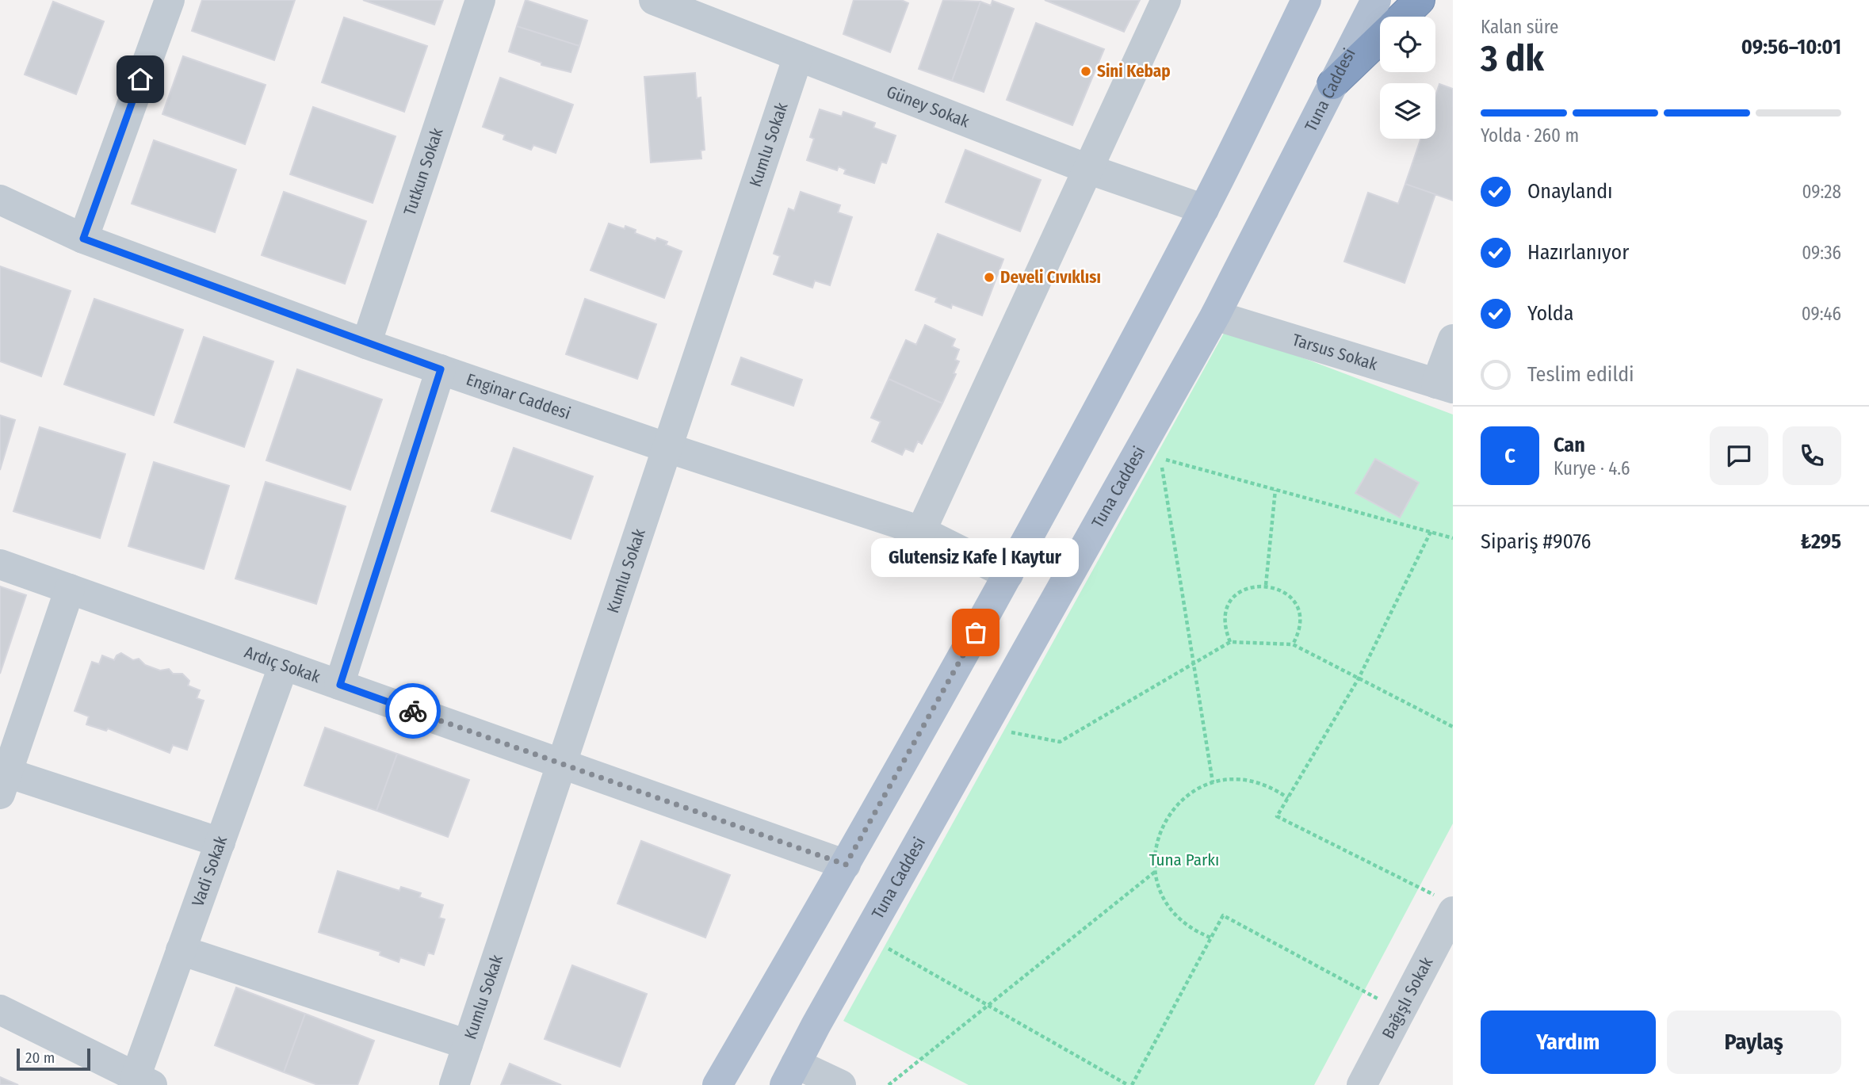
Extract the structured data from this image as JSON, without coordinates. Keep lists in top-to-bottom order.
{
  "streets": {
    "main road": ["Tuna Caddesi"],
    "street": [
      "Güney Sokak",
      "Kumlu Sokak",
      "Tutkun Sokak",
      "Tarsus Sokak",
      "Enginar Caddesi",
      "Ardıç Sokak",
      "Vadi Sokak",
      "Bağışlı Sokak"
    ]
  },
  "crossings": [
    ["Tuna Caddesi", "Tarsus Sokak"],
    ["Güney Sokak", "Kumlu Sokak"],
    ["Kumlu Sokak", "Enginar Caddesi"],
    ["Kumlu Sokak", "Ardıç Sokak"],
    ["Tutkun Sokak", "Enginar Caddesi"],
    ["Ardıç Sokak", "Vadi Sokak"]
  ],
  "parks": ["Tuna Parkı"],
  "places": ["Sini Kebap", "Develi Cıvıklısı", "Glutensiz Kafe | Kaytur"],
  "scale_bar": "20 m",
  "page": {
    "heading": ["3 dk", "Kalan süre", "09:56–10:01"],
    "panel": [
      "Can",
      "Kurye · 4.6",
      "Sipariş #9076",
      "₺295"
    ],
    "bar": "Yolda · 260 m",
    "list": [
      ["Onaylandı", "09:28"],
      ["Hazırlanıyor", "09:36"],
      ["Yolda", "09:46"],
      "Teslim edildi"
    ],
    "round": "C",
    "bubble": "Glutensiz Kafe | Kaytur",
    "buttons": ["Yardım", "Paylaş"],
    "scale": "20 m"
  }
}
